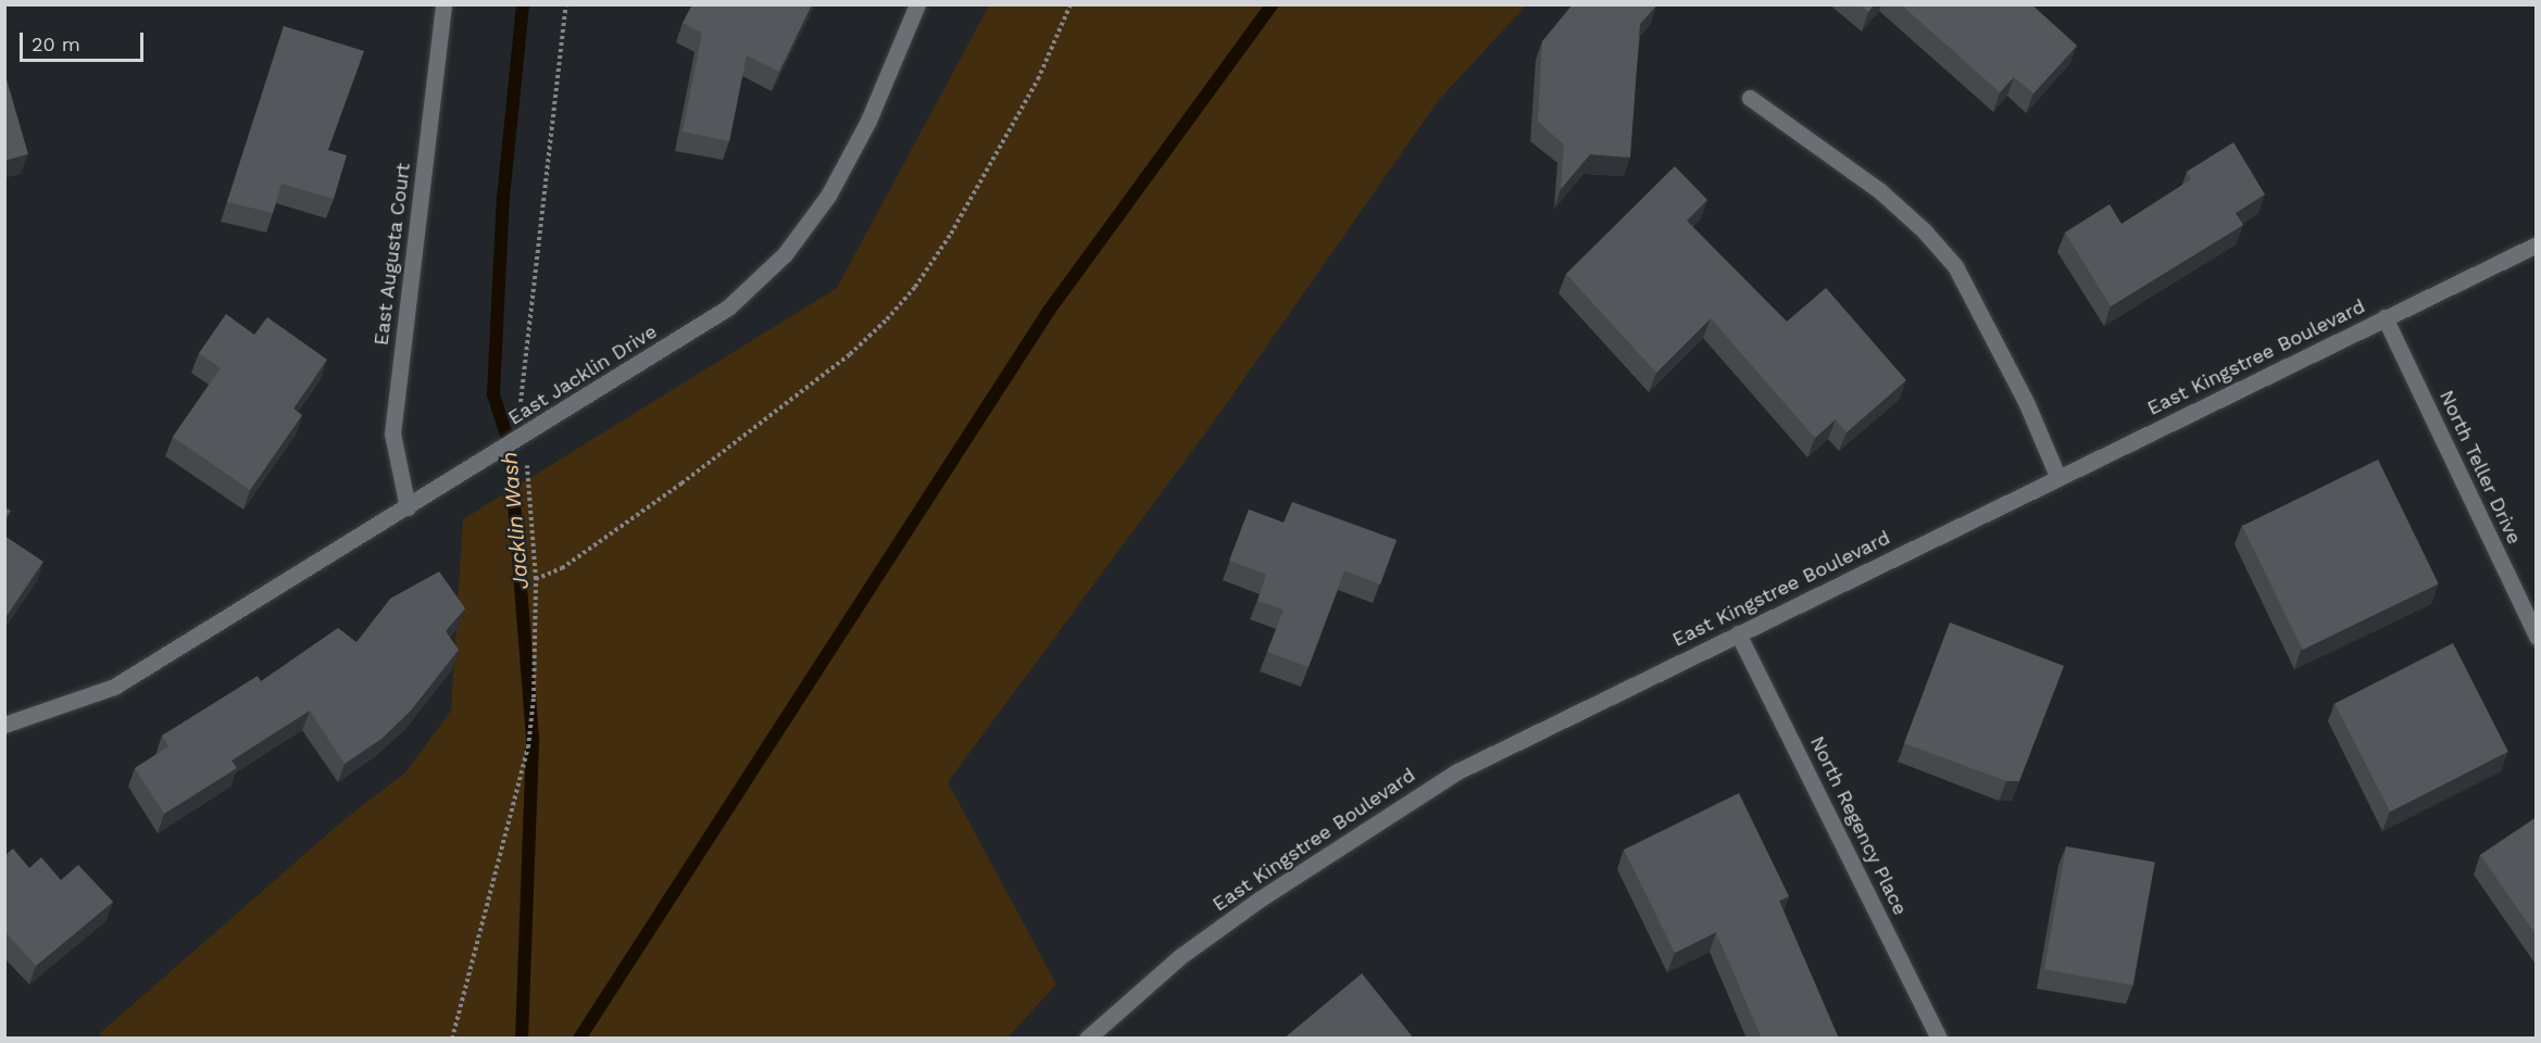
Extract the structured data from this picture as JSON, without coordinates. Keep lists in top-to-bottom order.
{
  "streets": {
    "street": [
      "East Augusta Court",
      "East Kingstree Boulevard",
      "East Jacklin Drive",
      "North Teller Drive",
      "North Regency Place"
    ]
  },
  "crossings": [
    ["East Augusta Court", "East Jacklin Drive"],
    ["East Kingstree Boulevard", "North Teller Drive"],
    ["East Kingstree Boulevard", "North Regency Place"]
  ],
  "water": ["Jacklin Wash"],
  "scale_bar": "20 m"
}
